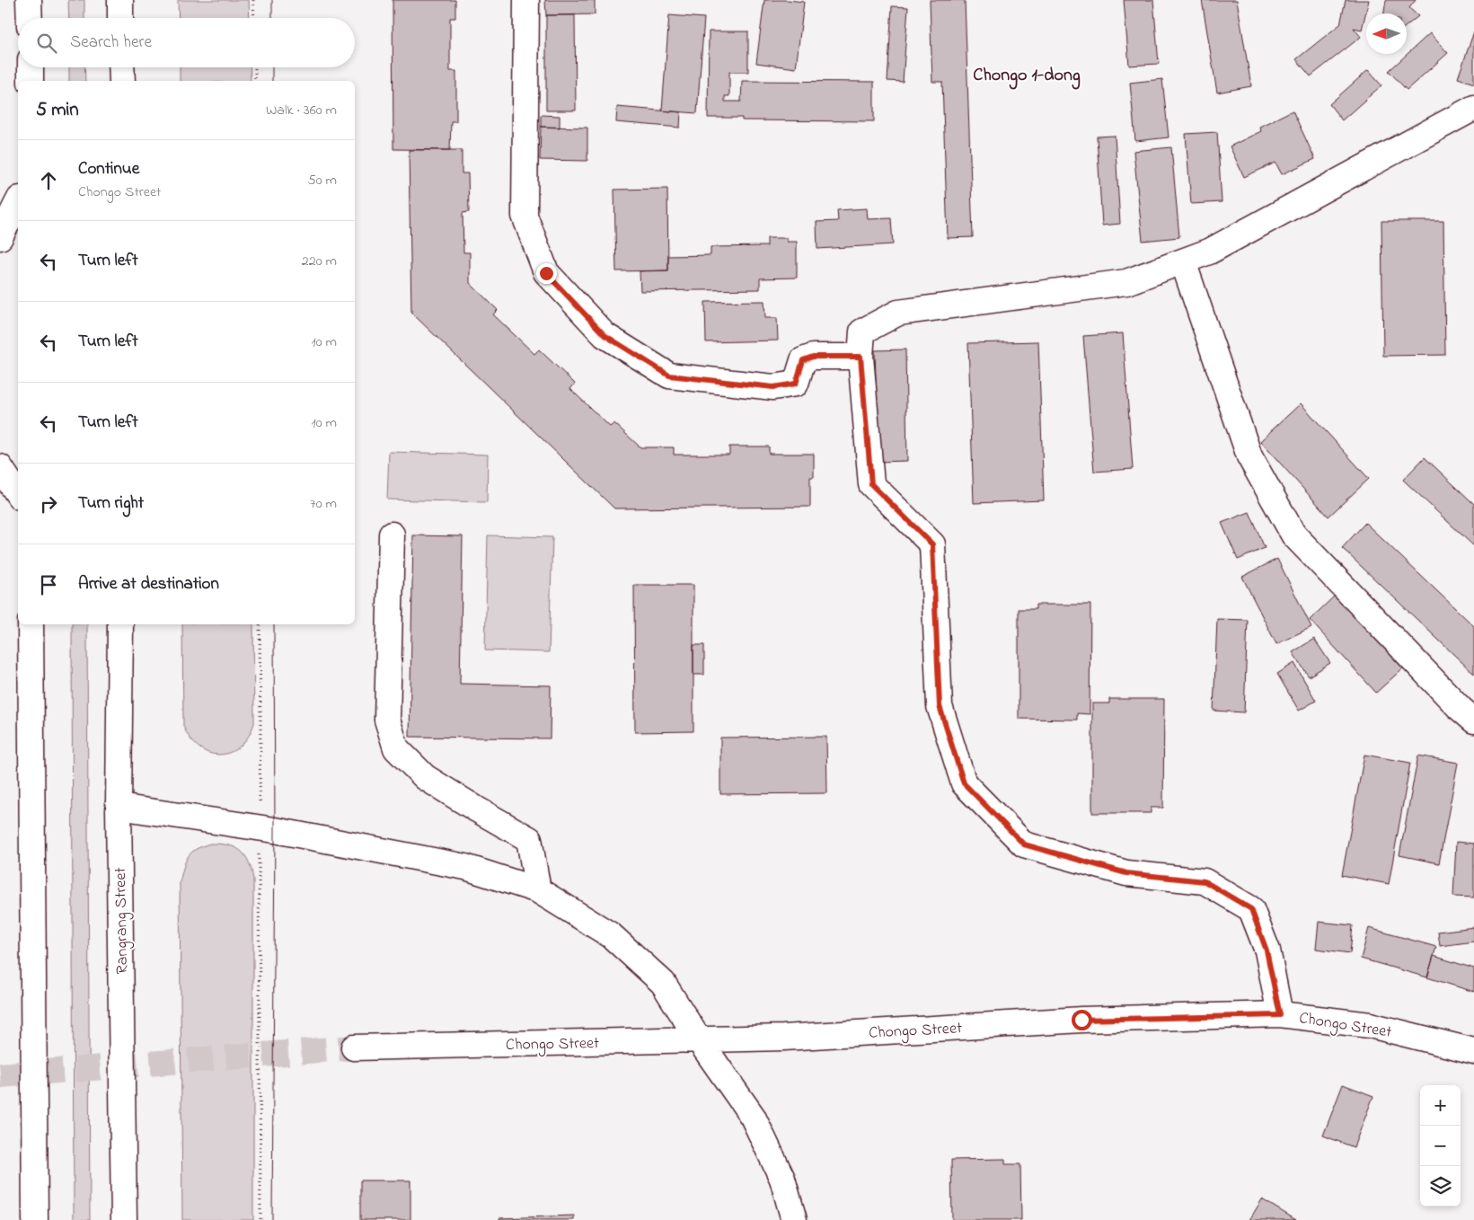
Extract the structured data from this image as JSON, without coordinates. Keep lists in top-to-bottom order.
{
  "streets": {
    "street": ["Rangrang Street", "Chongo Street"]
  },
  "districts": ["Chongo 1-dong"],
  "north": "left",
  "page": {
    "search": "Search here",
    "heading": ["5 min", "Walk · 360 m"],
    "list": [
      ["Continue", "Chongo Street", "50 m"],
      ["Turn left", "220 m"],
      ["Turn left", "10 m"],
      ["Turn left", "10 m"],
      ["Turn right", "70 m"],
      "Arrive at destination"
    ],
    "map_buttons": ["+", "−"]
  }
}
